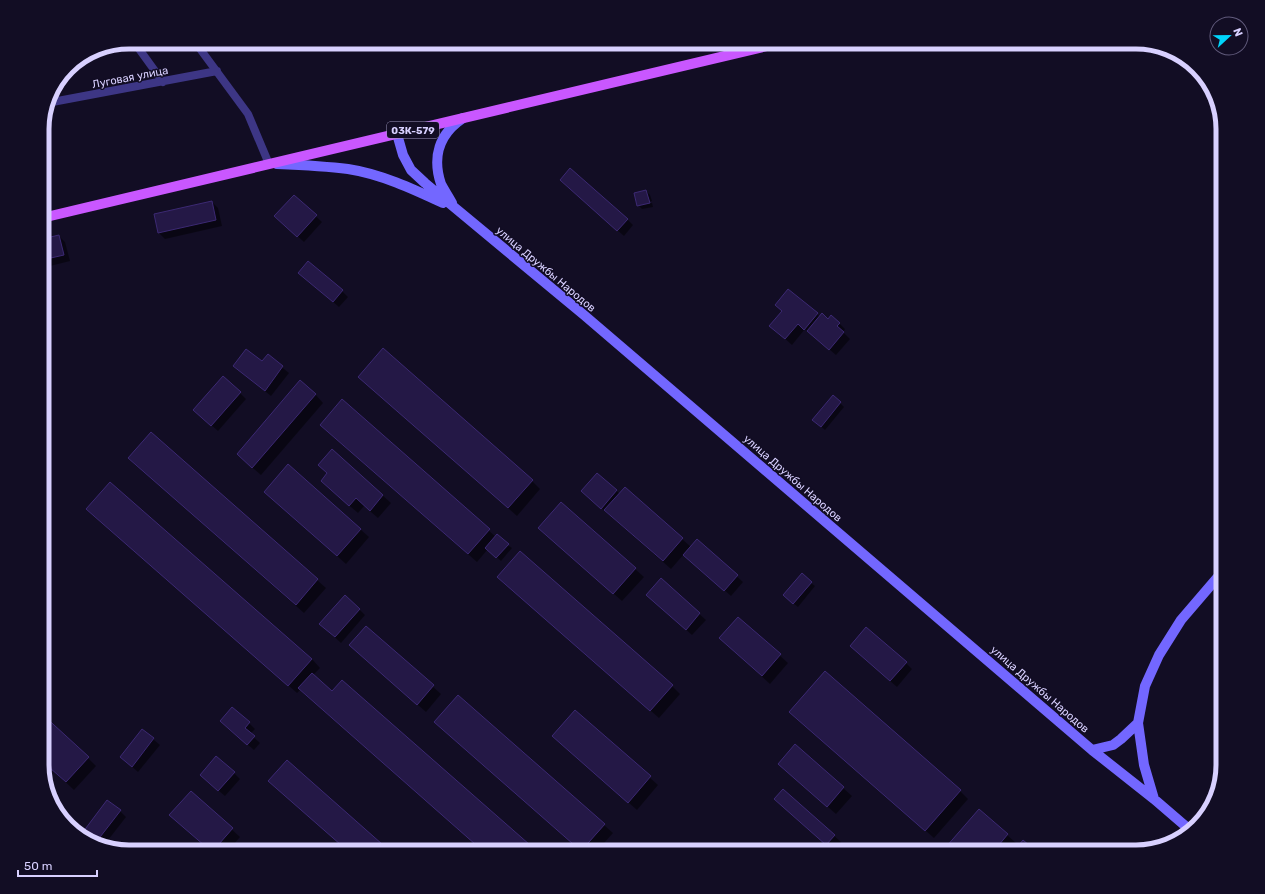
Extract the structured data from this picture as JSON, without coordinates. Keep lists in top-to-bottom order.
{
  "streets": {
    "main road": ["03К-579"],
    "street": ["Луговая улица", "улица Дружбы Народов"]
  },
  "crossings": [
    ["03К-579", "улица Дружбы Народов"]
  ],
  "scale_bar": "50 m",
  "north": "right"
}
